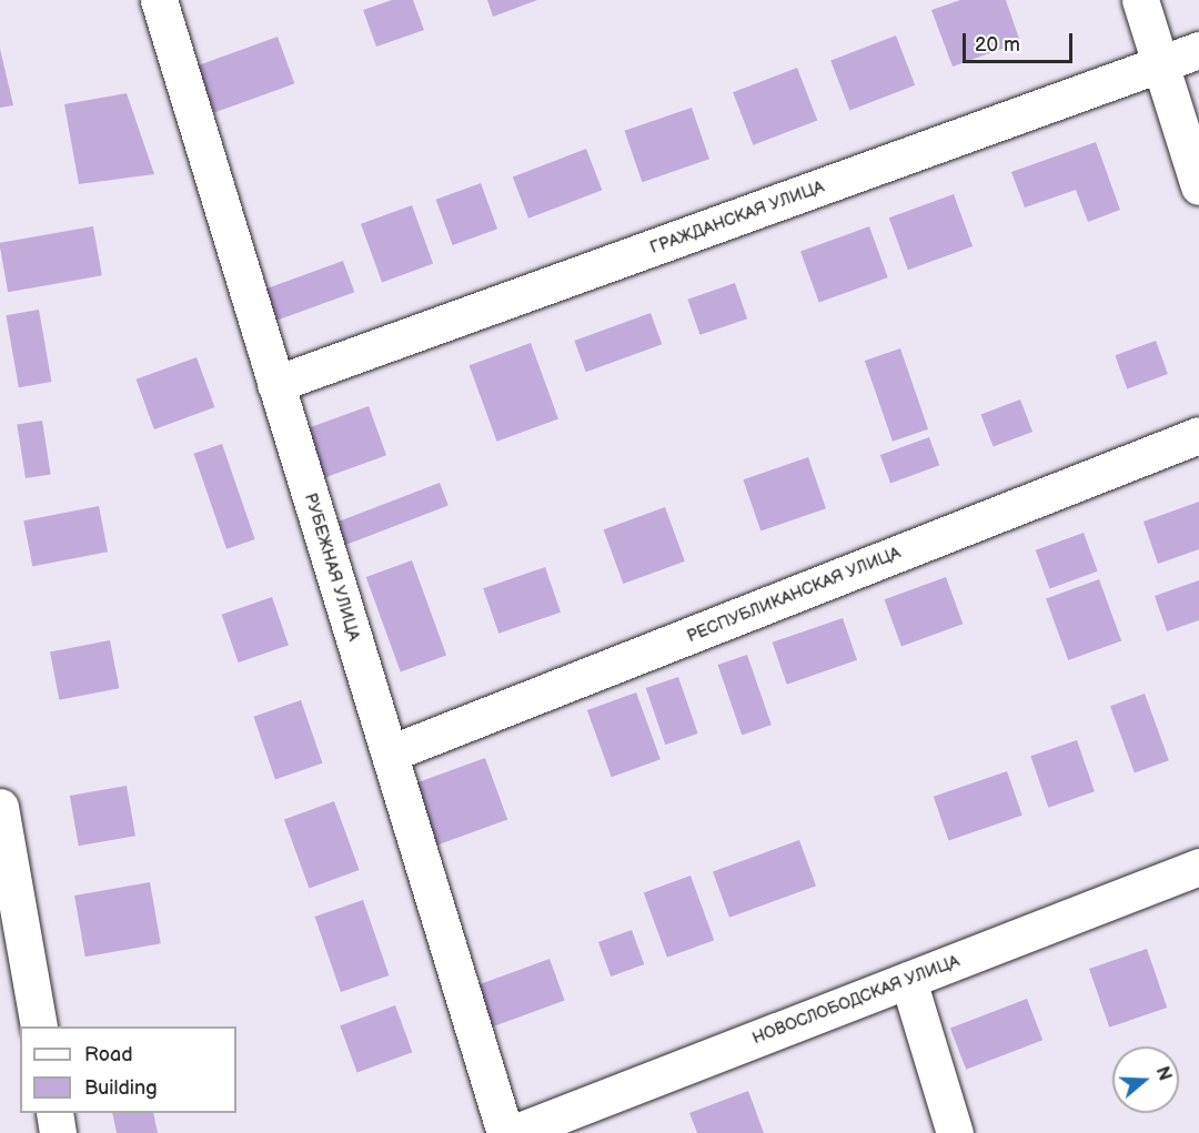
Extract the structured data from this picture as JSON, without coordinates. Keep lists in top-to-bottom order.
{
  "streets": {
    "street": [
      "ГРАЖДАНСКАЯ УЛИЦА",
      "РУБЕЖНАЯ УЛИЦА",
      "РЕСПУБЛИКАНСКАЯ УЛИЦА",
      "НОВОСЛОБОДСКАЯ УЛИЦА"
    ]
  },
  "crossings": [
    ["ГРАЖДАНСКАЯ УЛИЦА", "РУБЕЖНАЯ УЛИЦА"],
    ["РУБЕЖНАЯ УЛИЦА", "РЕСПУБЛИКАНСКАЯ УЛИЦА"]
  ],
  "legend": ["Road", "Building"],
  "scale_bar": "20 m",
  "north": "right"
}
